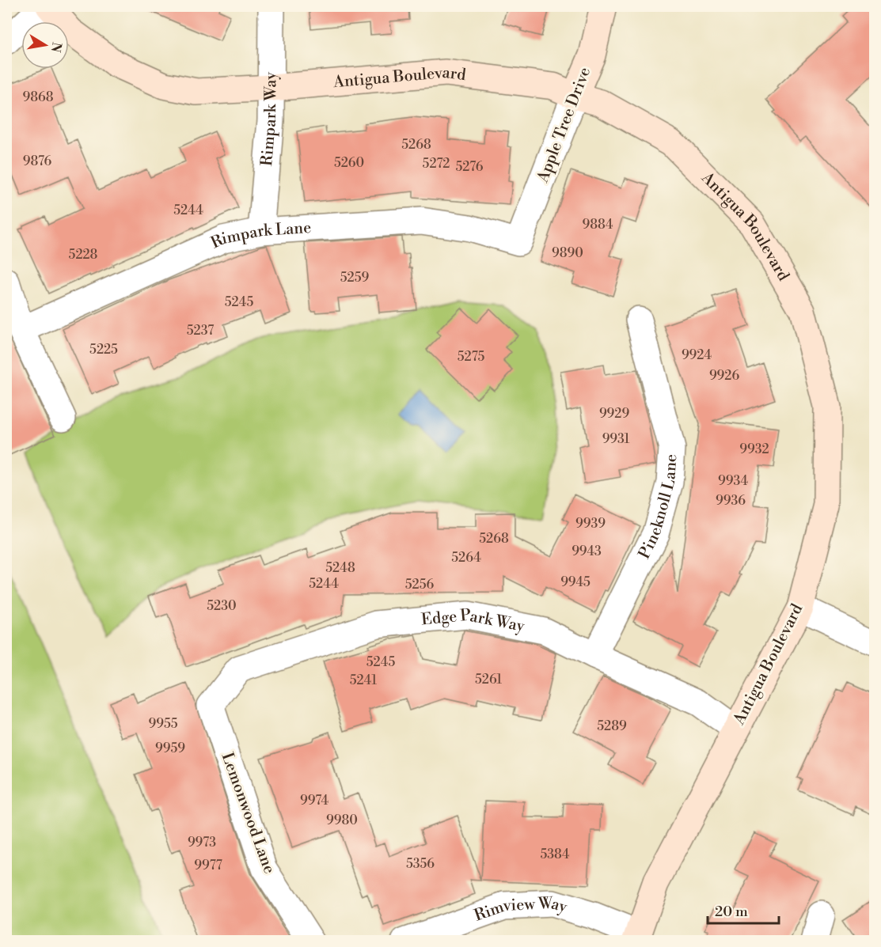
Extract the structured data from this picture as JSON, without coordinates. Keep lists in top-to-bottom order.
{
  "streets": {
    "street": [
      "Antigua Boulevard",
      "Rimpark Way",
      "Apple Tree Drive",
      "Rimpark Lane",
      "Pineknoll Lane",
      "Edge Park Way",
      "Lemonwood Lane",
      "Rimview Way"
    ]
  },
  "crossings": [
    ["Antigua Boulevard", "Rimpark Way"],
    ["Antigua Boulevard", "Apple Tree Drive"],
    ["Antigua Boulevard", "Edge Park Way"],
    ["Antigua Boulevard", "Rimview Way"],
    ["Rimpark Way", "Rimpark Lane"],
    ["Apple Tree Drive", "Rimpark Lane"],
    ["Pineknoll Lane", "Edge Park Way"],
    ["Edge Park Way", "Lemonwood Lane"]
  ],
  "house_numbers": [
    "9868",
    "5268",
    "9876",
    "5260",
    "5272",
    "5276",
    "5244",
    "9884",
    "9890",
    "5228",
    "5259",
    "5245",
    "5237",
    "5225",
    "9924",
    "5275",
    "9926",
    "9929",
    "9931",
    "9932",
    "9934",
    "9936",
    "9939",
    "5268",
    "9943",
    "5264",
    "5248",
    "9945",
    "5244",
    "5256",
    "5230",
    "5245",
    "5261",
    "5241",
    "9955",
    "5289",
    "9959",
    "9974",
    "9980",
    "9973",
    "5384",
    "5356",
    "9977"
  ],
  "scale_bar": "20 m",
  "north": "right"
}
